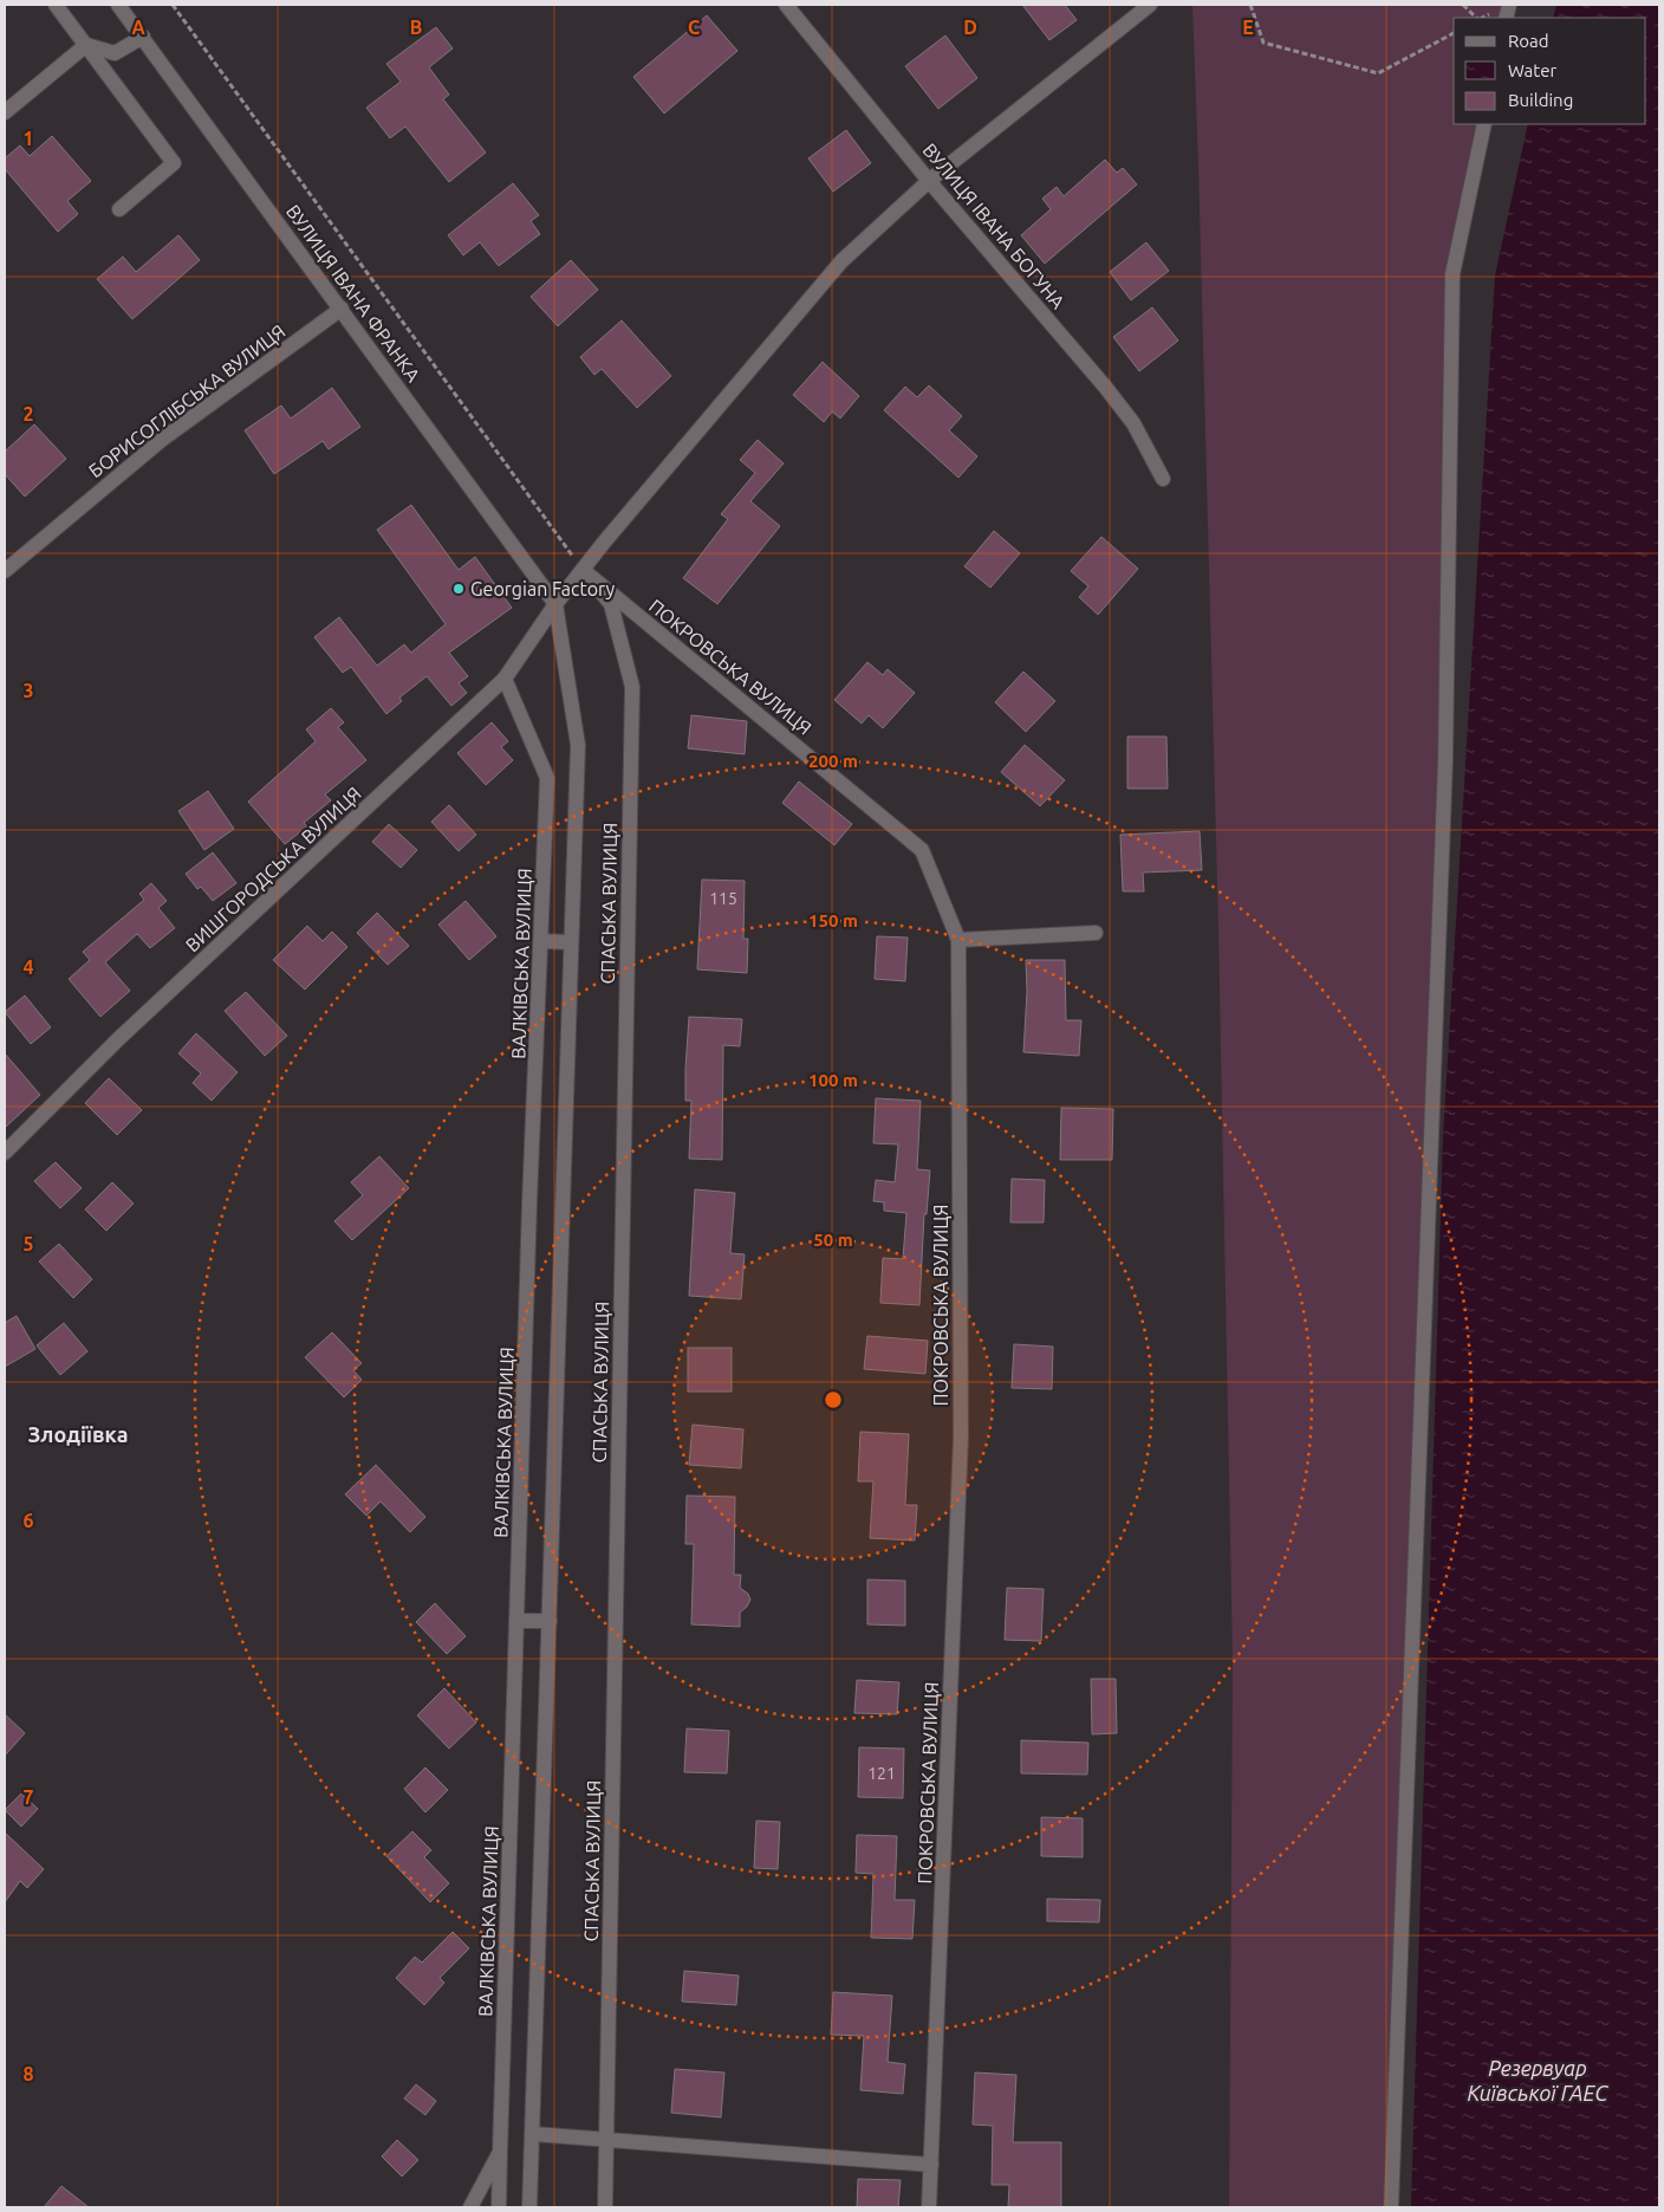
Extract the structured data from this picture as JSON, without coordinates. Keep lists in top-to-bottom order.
{
  "streets": {
    "street": [
      "ВУЛИЦЯ ІВАНА БОГУНА",
      "ВУЛИЦЯ ІВАНА ФРАНКА",
      "БОРИСОГЛІБСЬКА ВУЛИЦЯ",
      "ПОКРОВСЬКА ВУЛИЦЯ",
      "ВИШГОРОДСЬКА ВУЛИЦЯ",
      "СПАСЬКА ВУЛИЦЯ",
      "ВАЛКІВСЬКА ВУЛИЦЯ"
    ]
  },
  "crossings": [
    ["ВУЛИЦЯ ІВАНА БОГУНА", "ВИШГОРОДСЬКА ВУЛИЦЯ"],
    ["ВУЛИЦЯ ІВАНА ФРАНКА", "БОРИСОГЛІБСЬКА ВУЛИЦЯ"],
    ["ВУЛИЦЯ ІВАНА ФРАНКА", "ВИШГОРОДСЬКА ВУЛИЦЯ"],
    ["ВУЛИЦЯ ІВАНА ФРАНКА", "СПАСЬКА ВУЛИЦЯ"],
    ["ПОКРОВСЬКА ВУЛИЦЯ", "ВИШГОРОДСЬКА ВУЛИЦЯ"],
    ["ПОКРОВСЬКА ВУЛИЦЯ", "СПАСЬКА ВУЛИЦЯ"],
    ["ВИШГОРОДСЬКА ВУЛИЦЯ", "СПАСЬКА ВУЛИЦЯ"],
    ["ВИШГОРОДСЬКА ВУЛИЦЯ", "ВАЛКІВСЬКА ВУЛИЦЯ"]
  ],
  "districts": ["Злодіївка"],
  "water": ["Резервуар Київської ГАЕС"],
  "places": ["Georgian Factory"],
  "house_numbers": ["115", "121"],
  "legend": ["Road", "Water", "Building"],
  "grid": {
    "columns": [
      "A",
      "B",
      "C",
      "D",
      "E"
    ],
    "rows": [
      "1",
      "2",
      "3",
      "4",
      "5",
      "6",
      "7",
      "8"
    ]
  },
  "rings": [
    "200 m",
    "150 m",
    "100 m",
    "50 m"
  ]
}
